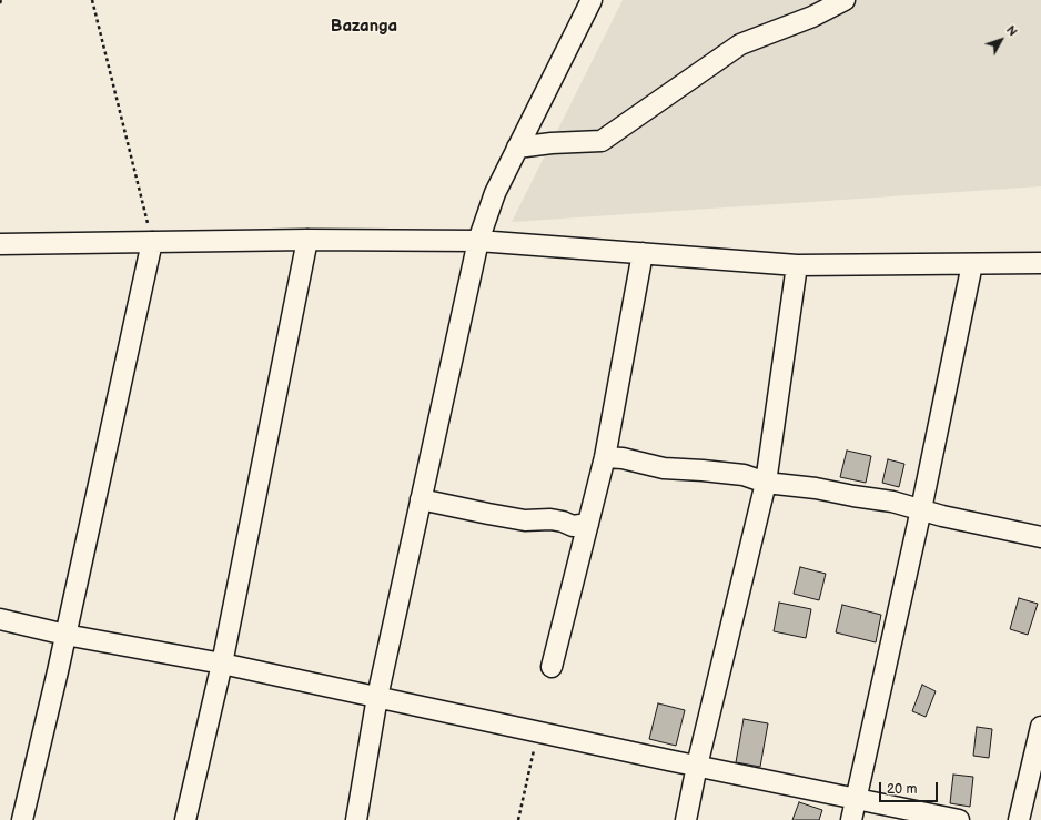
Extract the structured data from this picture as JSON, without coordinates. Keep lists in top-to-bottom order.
{
  "districts": ["Bazanga"],
  "scale_bar": "20 m",
  "north": "top right"
}
